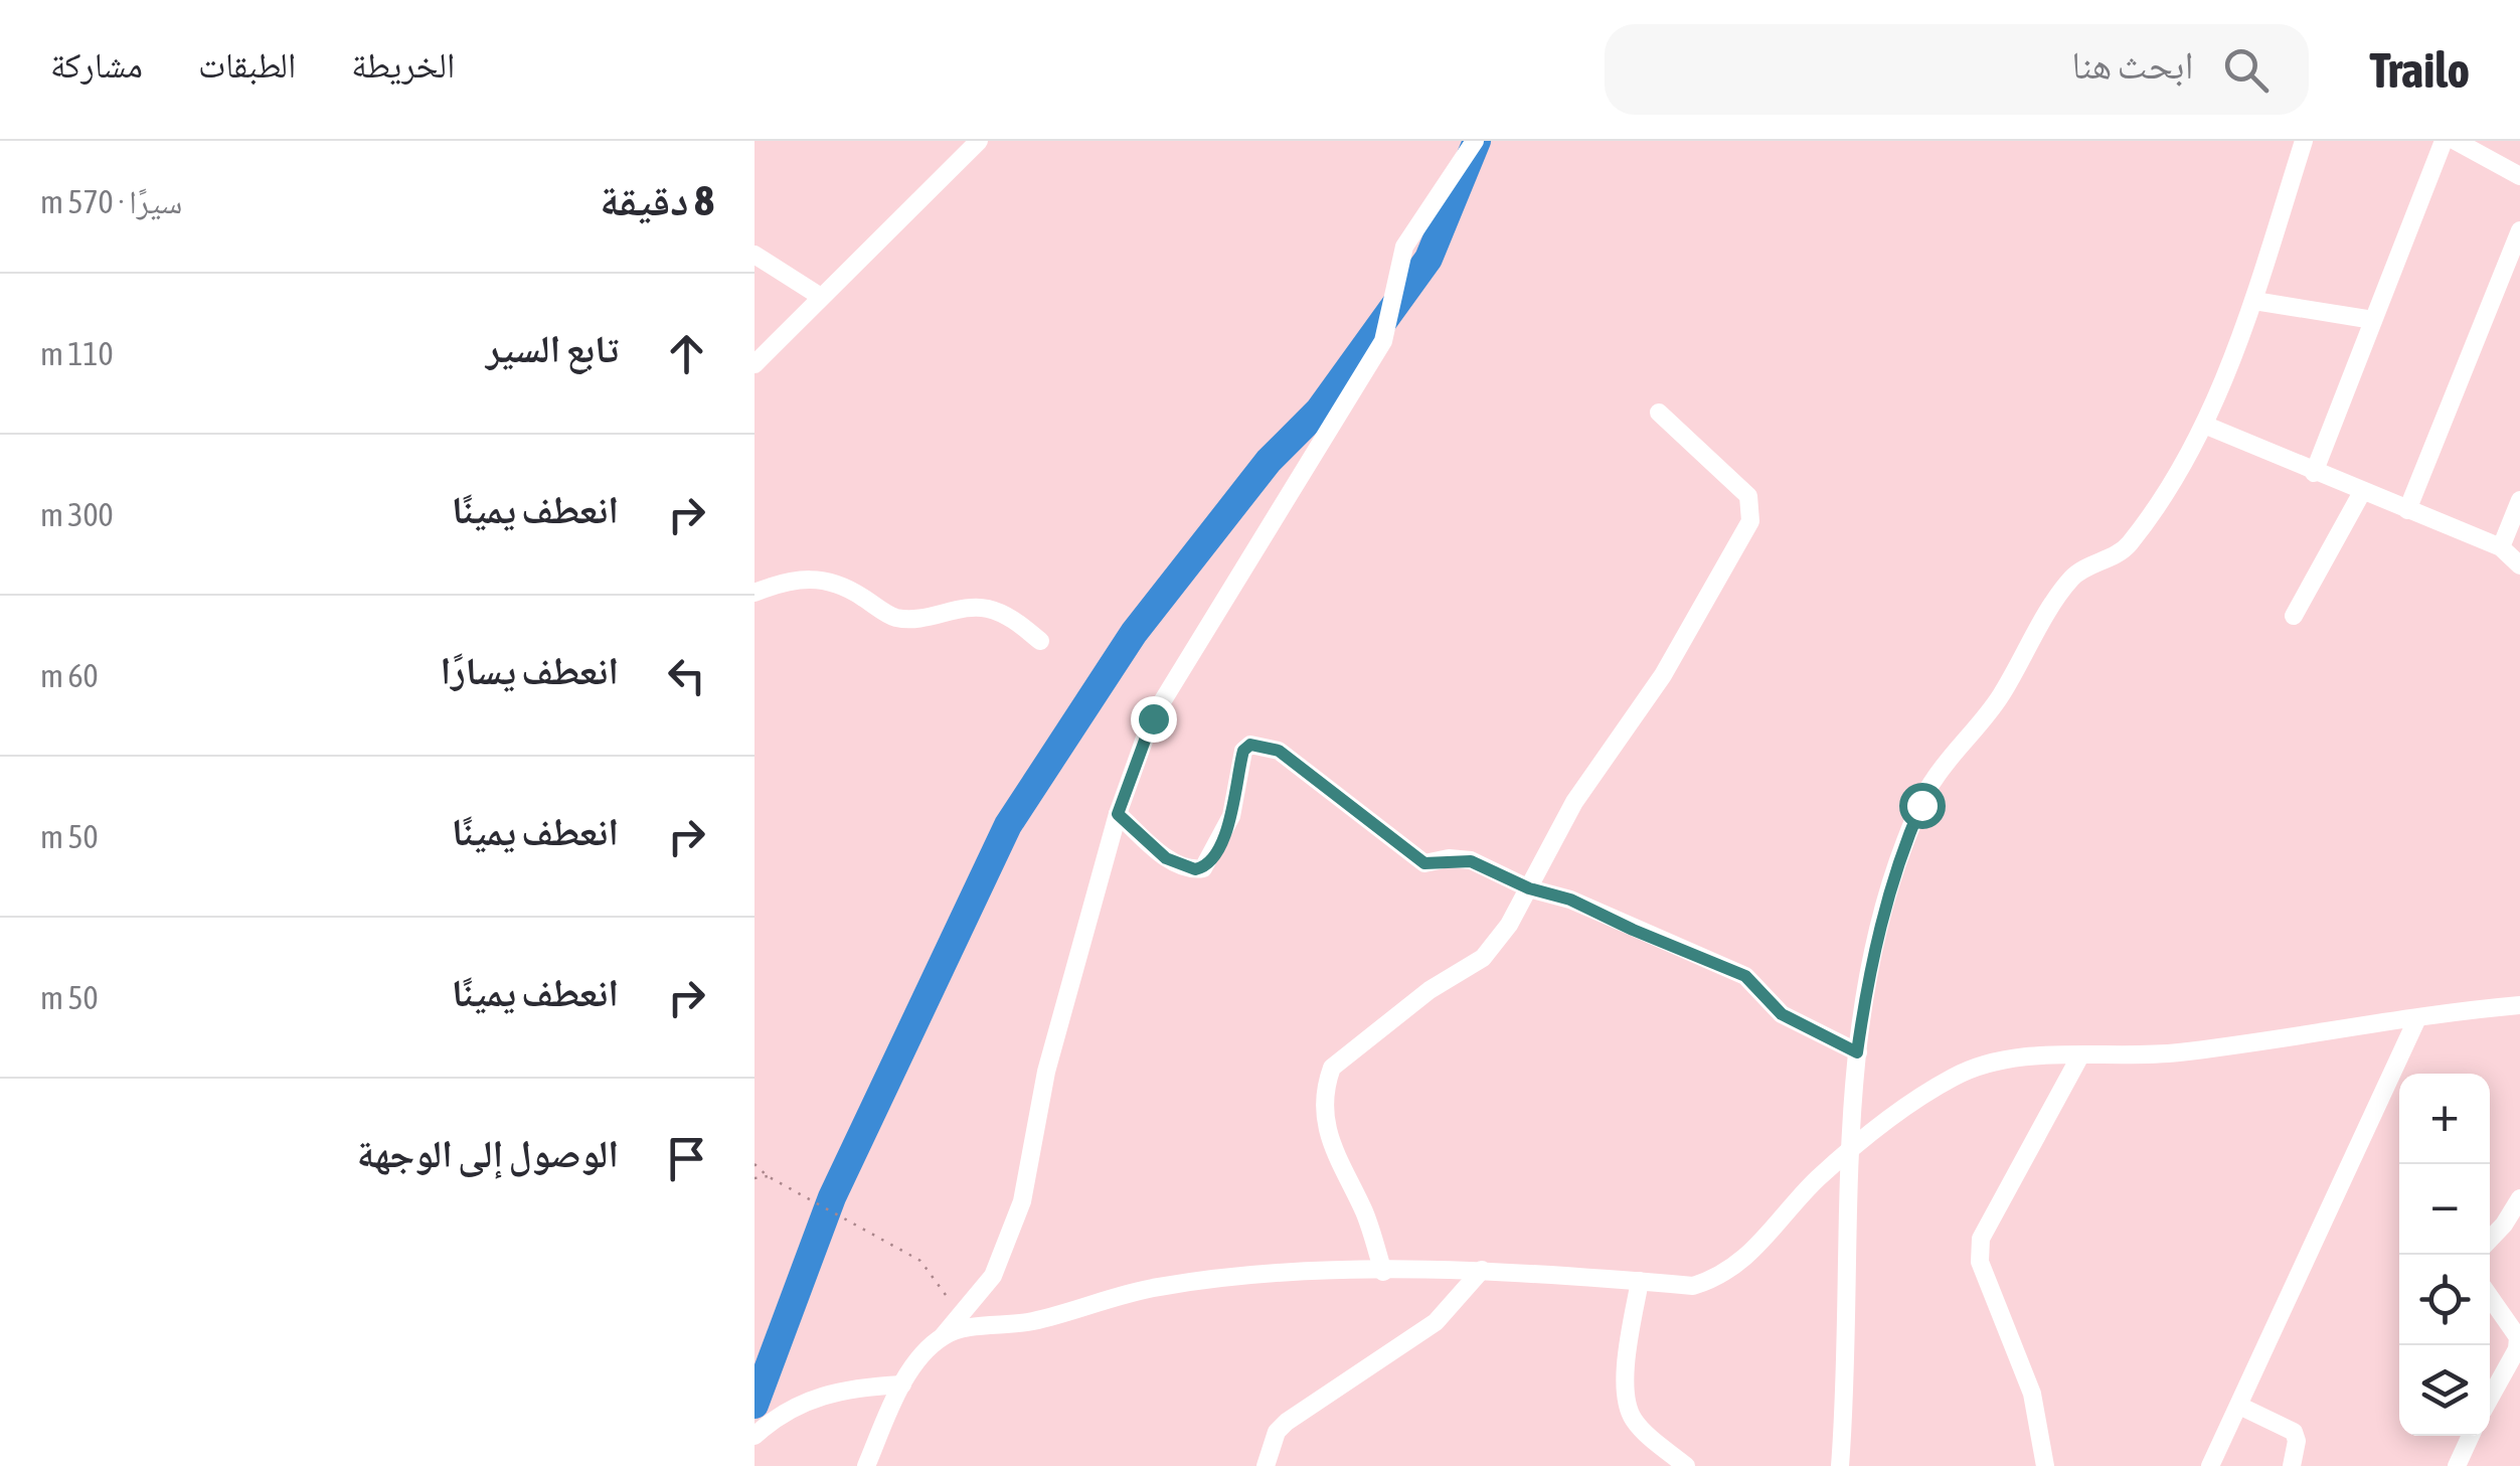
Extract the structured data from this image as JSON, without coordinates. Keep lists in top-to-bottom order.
{
  "page": {
    "header": "Trailo",
    "search": "ابحث هنا",
    "nav": ["الخريطة", "الطبقات", "مشاركة"],
    "heading": ["8 دقيقة", "سيرًا · 570 m"],
    "list": [
      ["تابع السير", "110 m"],
      ["انعطف يمينًا", "300 m"],
      ["انعطف يسارًا", "60 m"],
      ["انعطف يمينًا", "50 m"],
      ["انعطف يمينًا", "50 m"],
      "الوصول إلى الوجهة"
    ],
    "map_buttons": ["+", "−"]
  }
}
